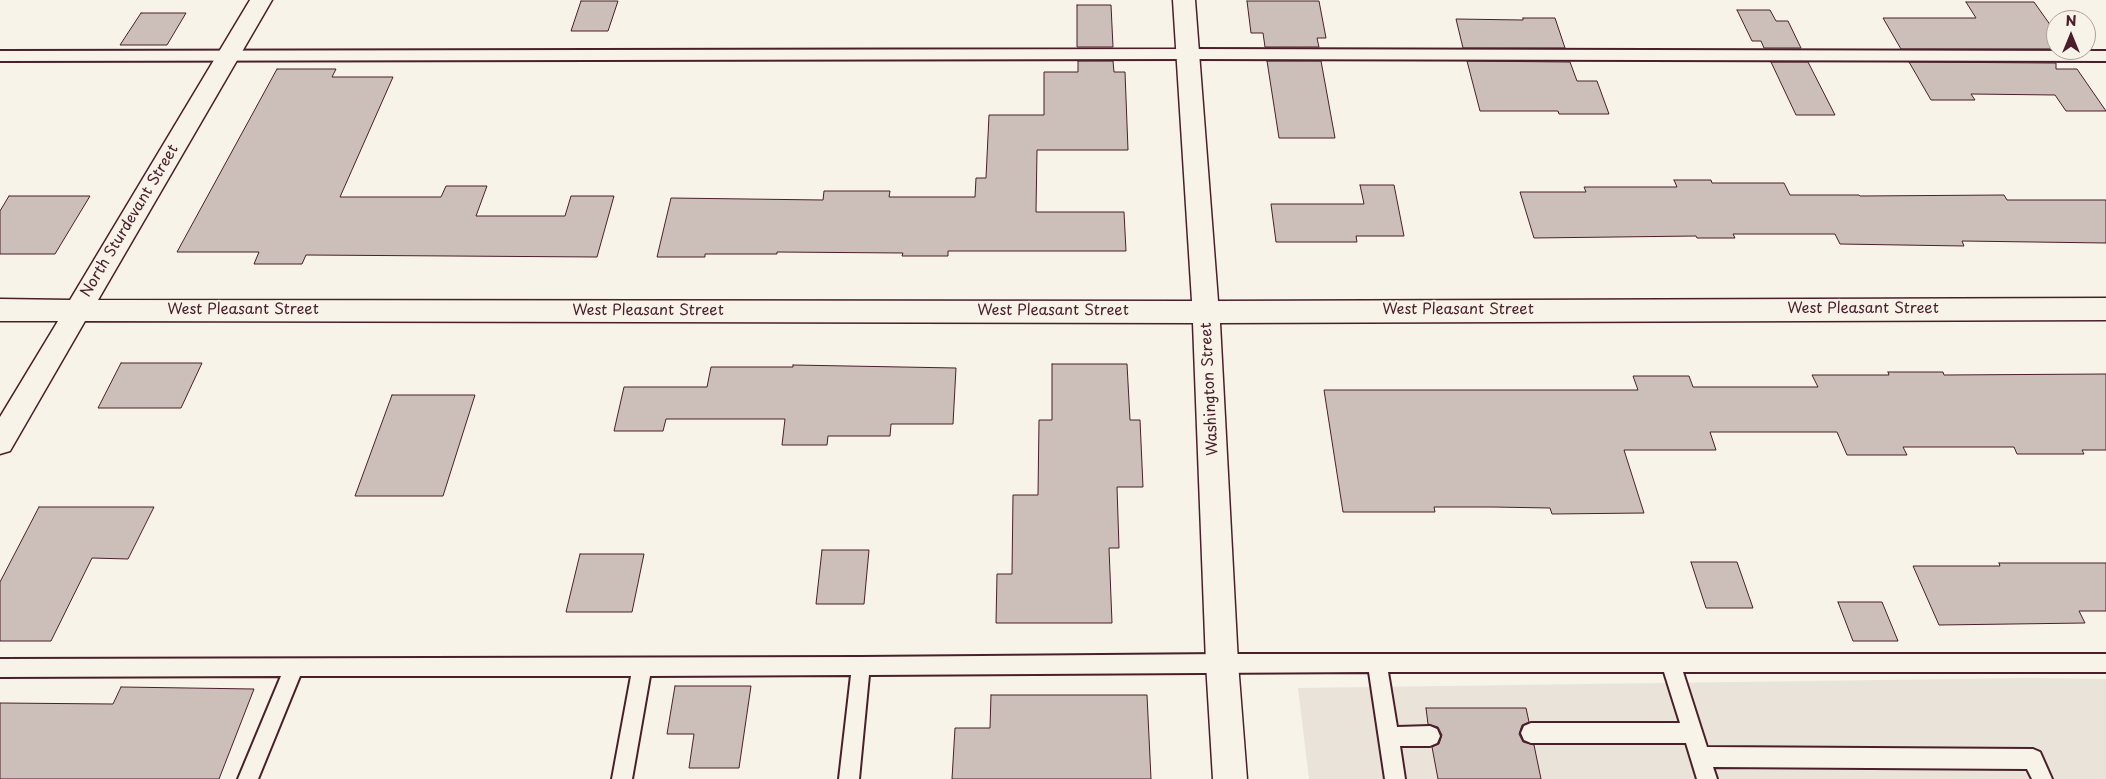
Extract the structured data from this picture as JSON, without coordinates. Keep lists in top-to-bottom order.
{
  "streets": {
    "street": ["North Sturdevant Street", "West Pleasant Street", "Washington Street"]
  },
  "crossings": [
    ["North Sturdevant Street", "West Pleasant Street"],
    ["West Pleasant Street", "Washington Street"]
  ],
  "north": "top"
}
